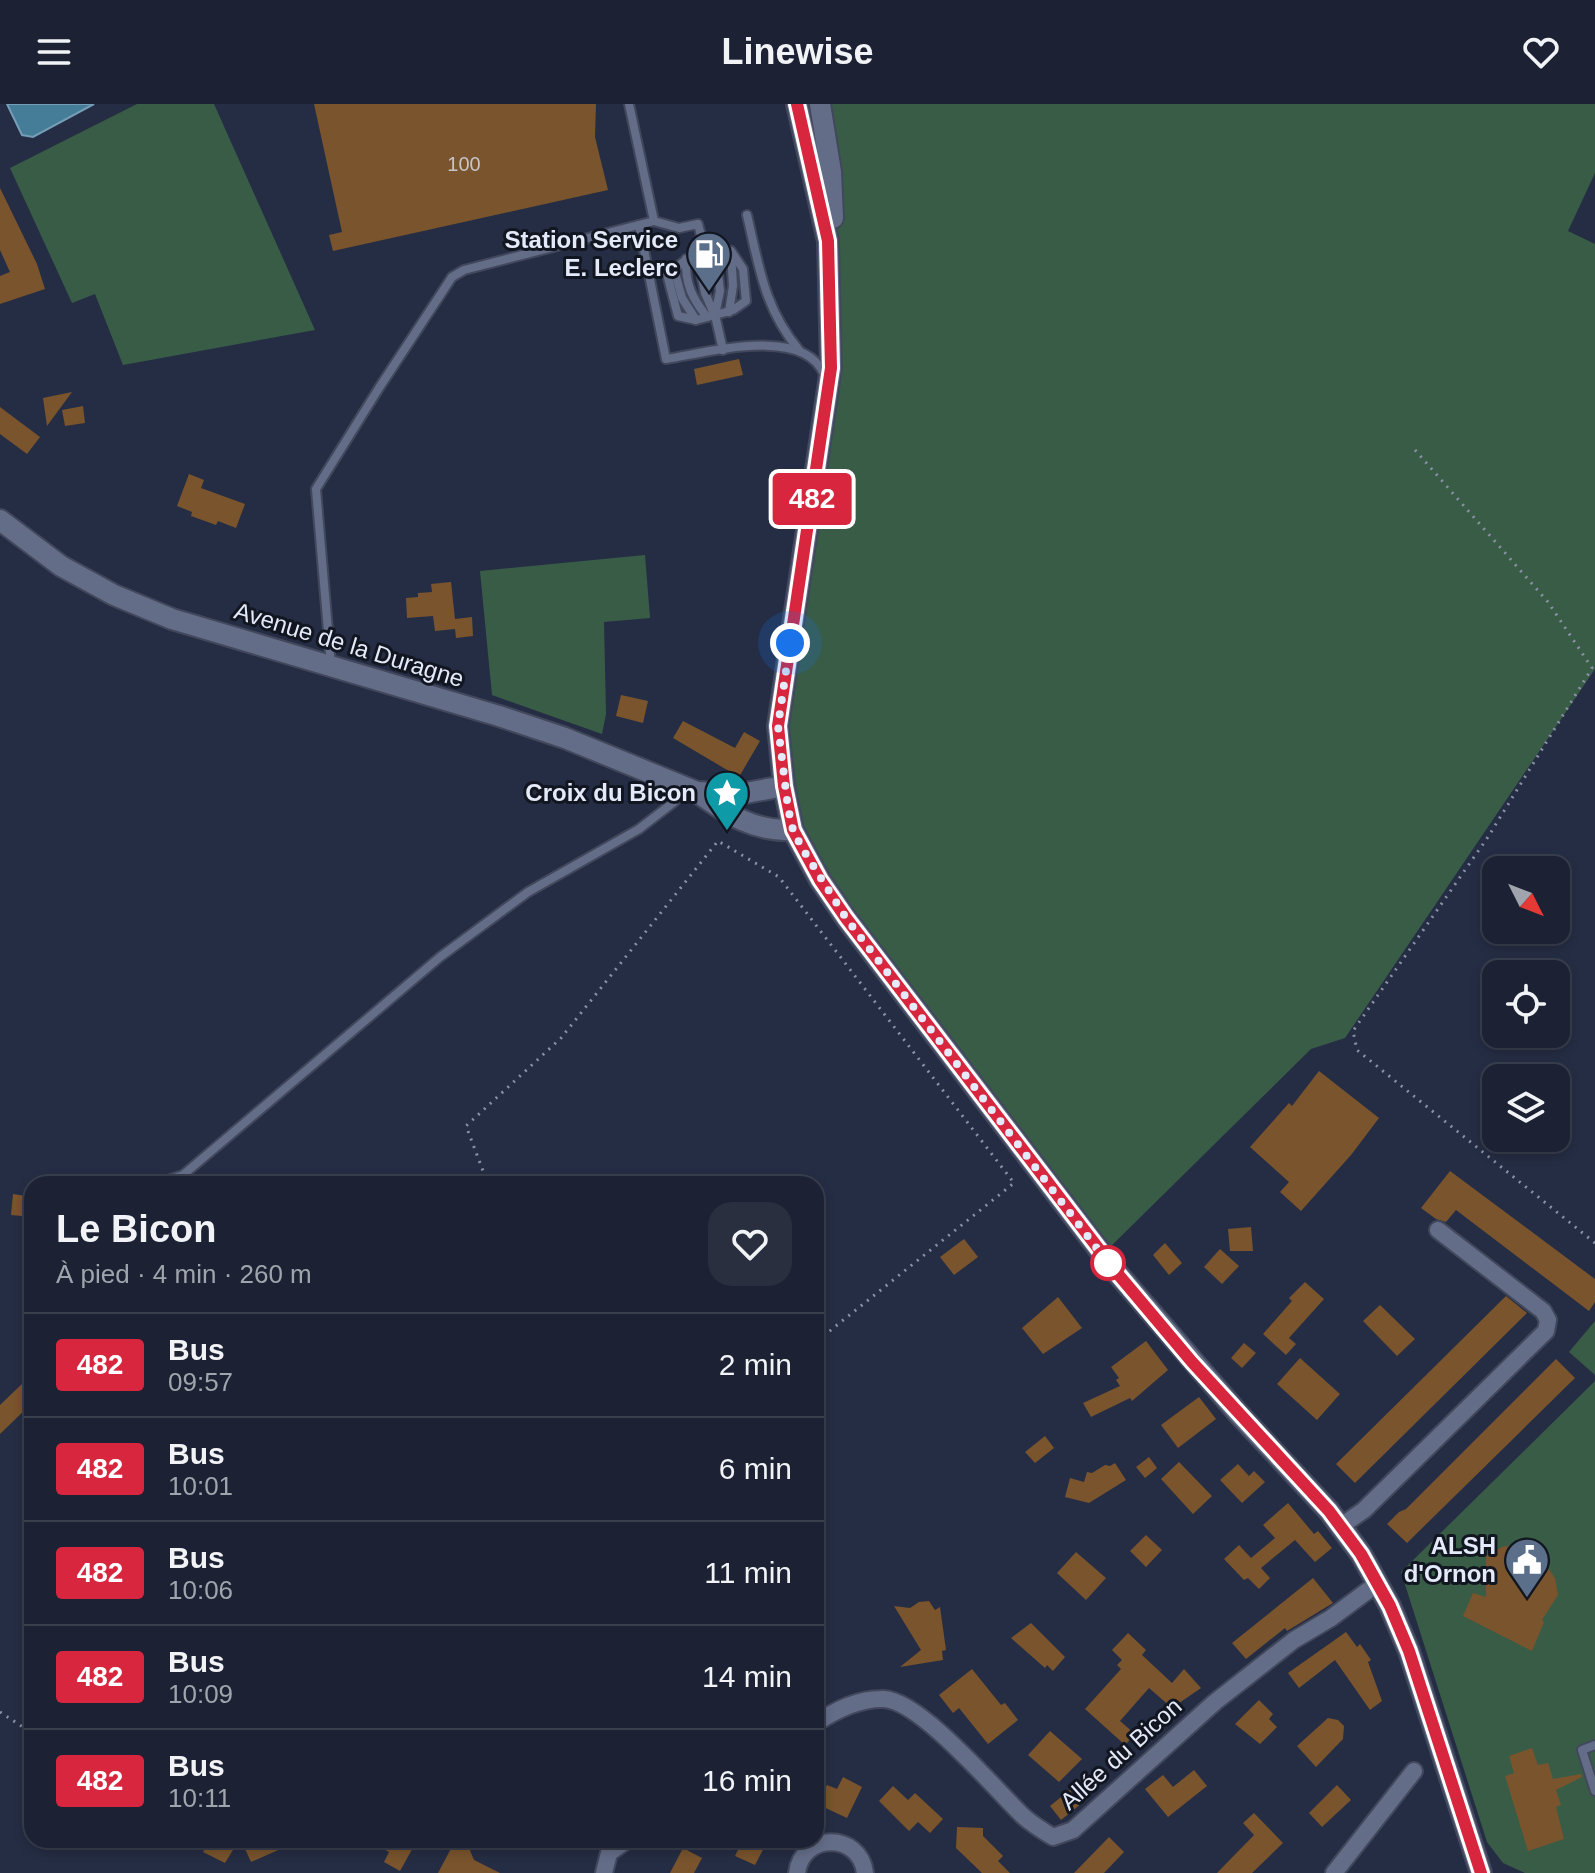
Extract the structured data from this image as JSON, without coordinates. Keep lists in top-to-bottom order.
{
  "streets": {
    "main road": ["Avenue de la Duragne"],
    "street": ["Allée du Bicon"]
  },
  "places": {
    "fuel station": ["Station Service E. Leclerc"],
    "place": ["Croix du Bicon"],
    "public building": ["ALSH d'Ornon"]
  },
  "lines": ["bus line 482"],
  "house_numbers": ["100"],
  "north": "bottom right",
  "page": {
    "header": "Linewise",
    "on_map": "482",
    "heading": ["Le Bicon", "À pied · 4 min · 260 m"],
    "list": [
      {
        "mark": "482",
        "name": "Bus",
        "note": "09:57",
        "value": "2 min"
      },
      {
        "mark": "482",
        "name": "Bus",
        "note": "10:01",
        "value": "6 min"
      },
      {
        "mark": "482",
        "name": "Bus",
        "note": "10:06",
        "value": "11 min"
      },
      {
        "mark": "482",
        "name": "Bus",
        "note": "10:09",
        "value": "14 min"
      },
      {
        "mark": "482",
        "name": "Bus",
        "note": "10:11",
        "value": "16 min"
      }
    ]
  }
}
